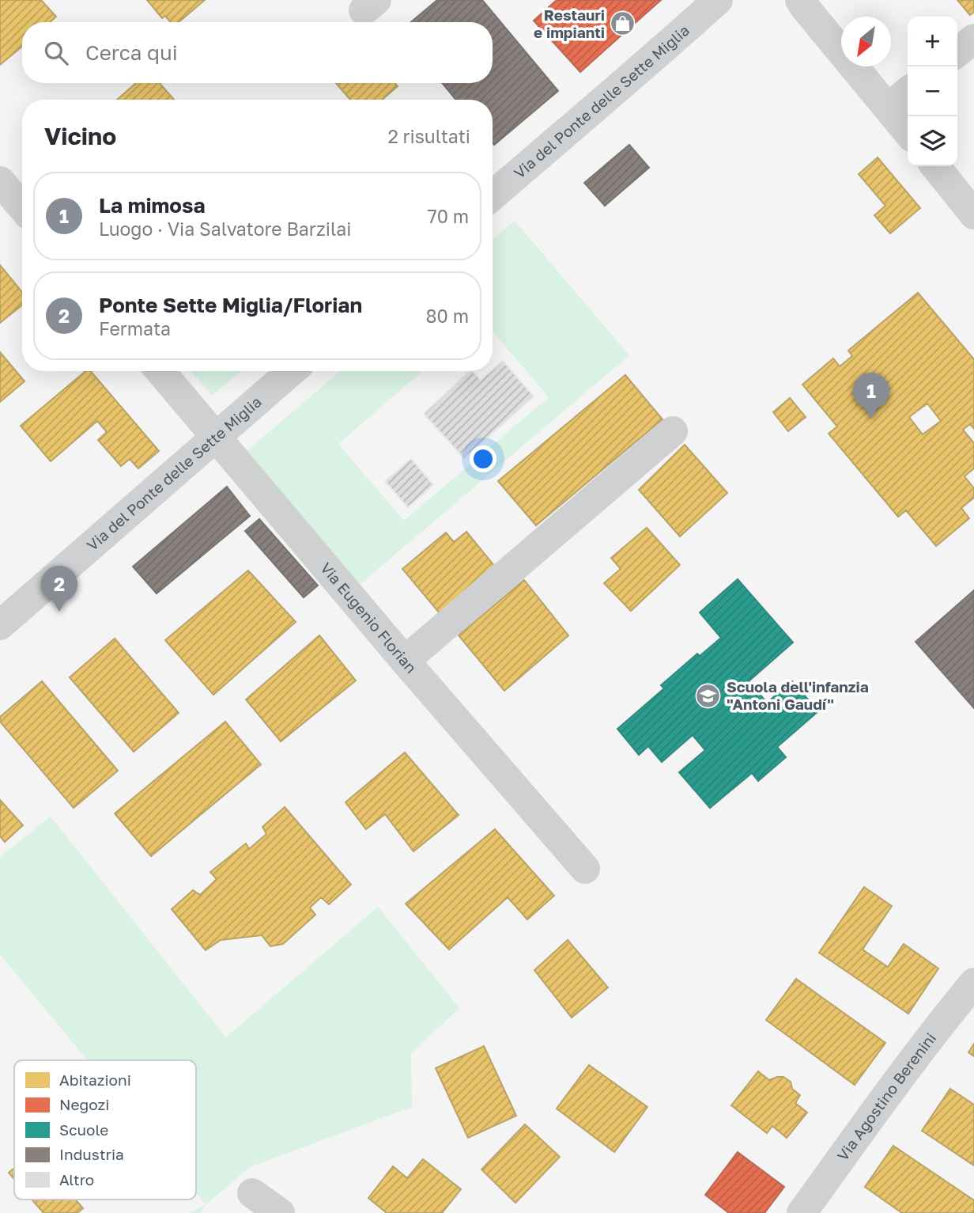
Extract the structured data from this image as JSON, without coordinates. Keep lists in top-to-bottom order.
{
  "streets": {
    "street": ["Via del Ponte delle Sette Miglia", "Via Eugenio Florian", "Via Agostino Berenini"]
  },
  "crossings": [
    ["Via del Ponte delle Sette Miglia", "Via Eugenio Florian"]
  ],
  "places": {
    "shop": ["Restauri e impianti"],
    "school or university": ["Scuola dell'infanzia \"Antoni Gaudí\""]
  },
  "legend": [
    "Abitazioni",
    "Negozi",
    "Scuole",
    "Industria",
    "Altro"
  ],
  "north": "bottom left",
  "page": {
    "map_buttons": ["+", "−"],
    "search": "Cerca qui",
    "heading": ["Vicino", "2 risultati"],
    "list": [
      {
        "mark": "1",
        "name": "La mimosa",
        "note": "Luogo · Via Salvatore Barzilai",
        "value": "70 m"
      },
      {
        "mark": "2",
        "name": "Ponte Sette Miglia/Florian",
        "note": "Fermata",
        "value": "80 m"
      }
    ],
    "pins": ["1", "2"]
  }
}
